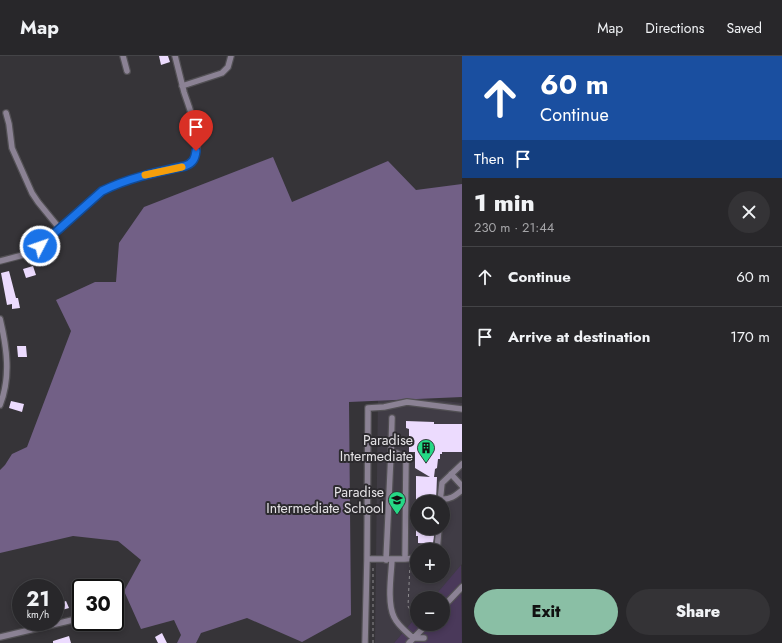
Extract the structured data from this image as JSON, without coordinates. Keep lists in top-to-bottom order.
{
  "places": {
    "building": ["Paradise Intermediate"],
    "school or university": ["Paradise Intermediate School"]
  },
  "page": {
    "header": "Map",
    "nav": ["Map", "Directions", "Saved"],
    "turn": ["60 m", "Continue"],
    "then": "Then",
    "heading": ["1 min", "230 m · 21:44"],
    "list": [
      {
        "name": "Continue",
        "value": "60 m"
      },
      {
        "name": "Arrive at destination",
        "value": "170 m"
      }
    ],
    "map_buttons": ["+", "−"],
    "speed": "21 km/h",
    "limit": "30",
    "buttons": ["Exit", "Share"]
  }
}
